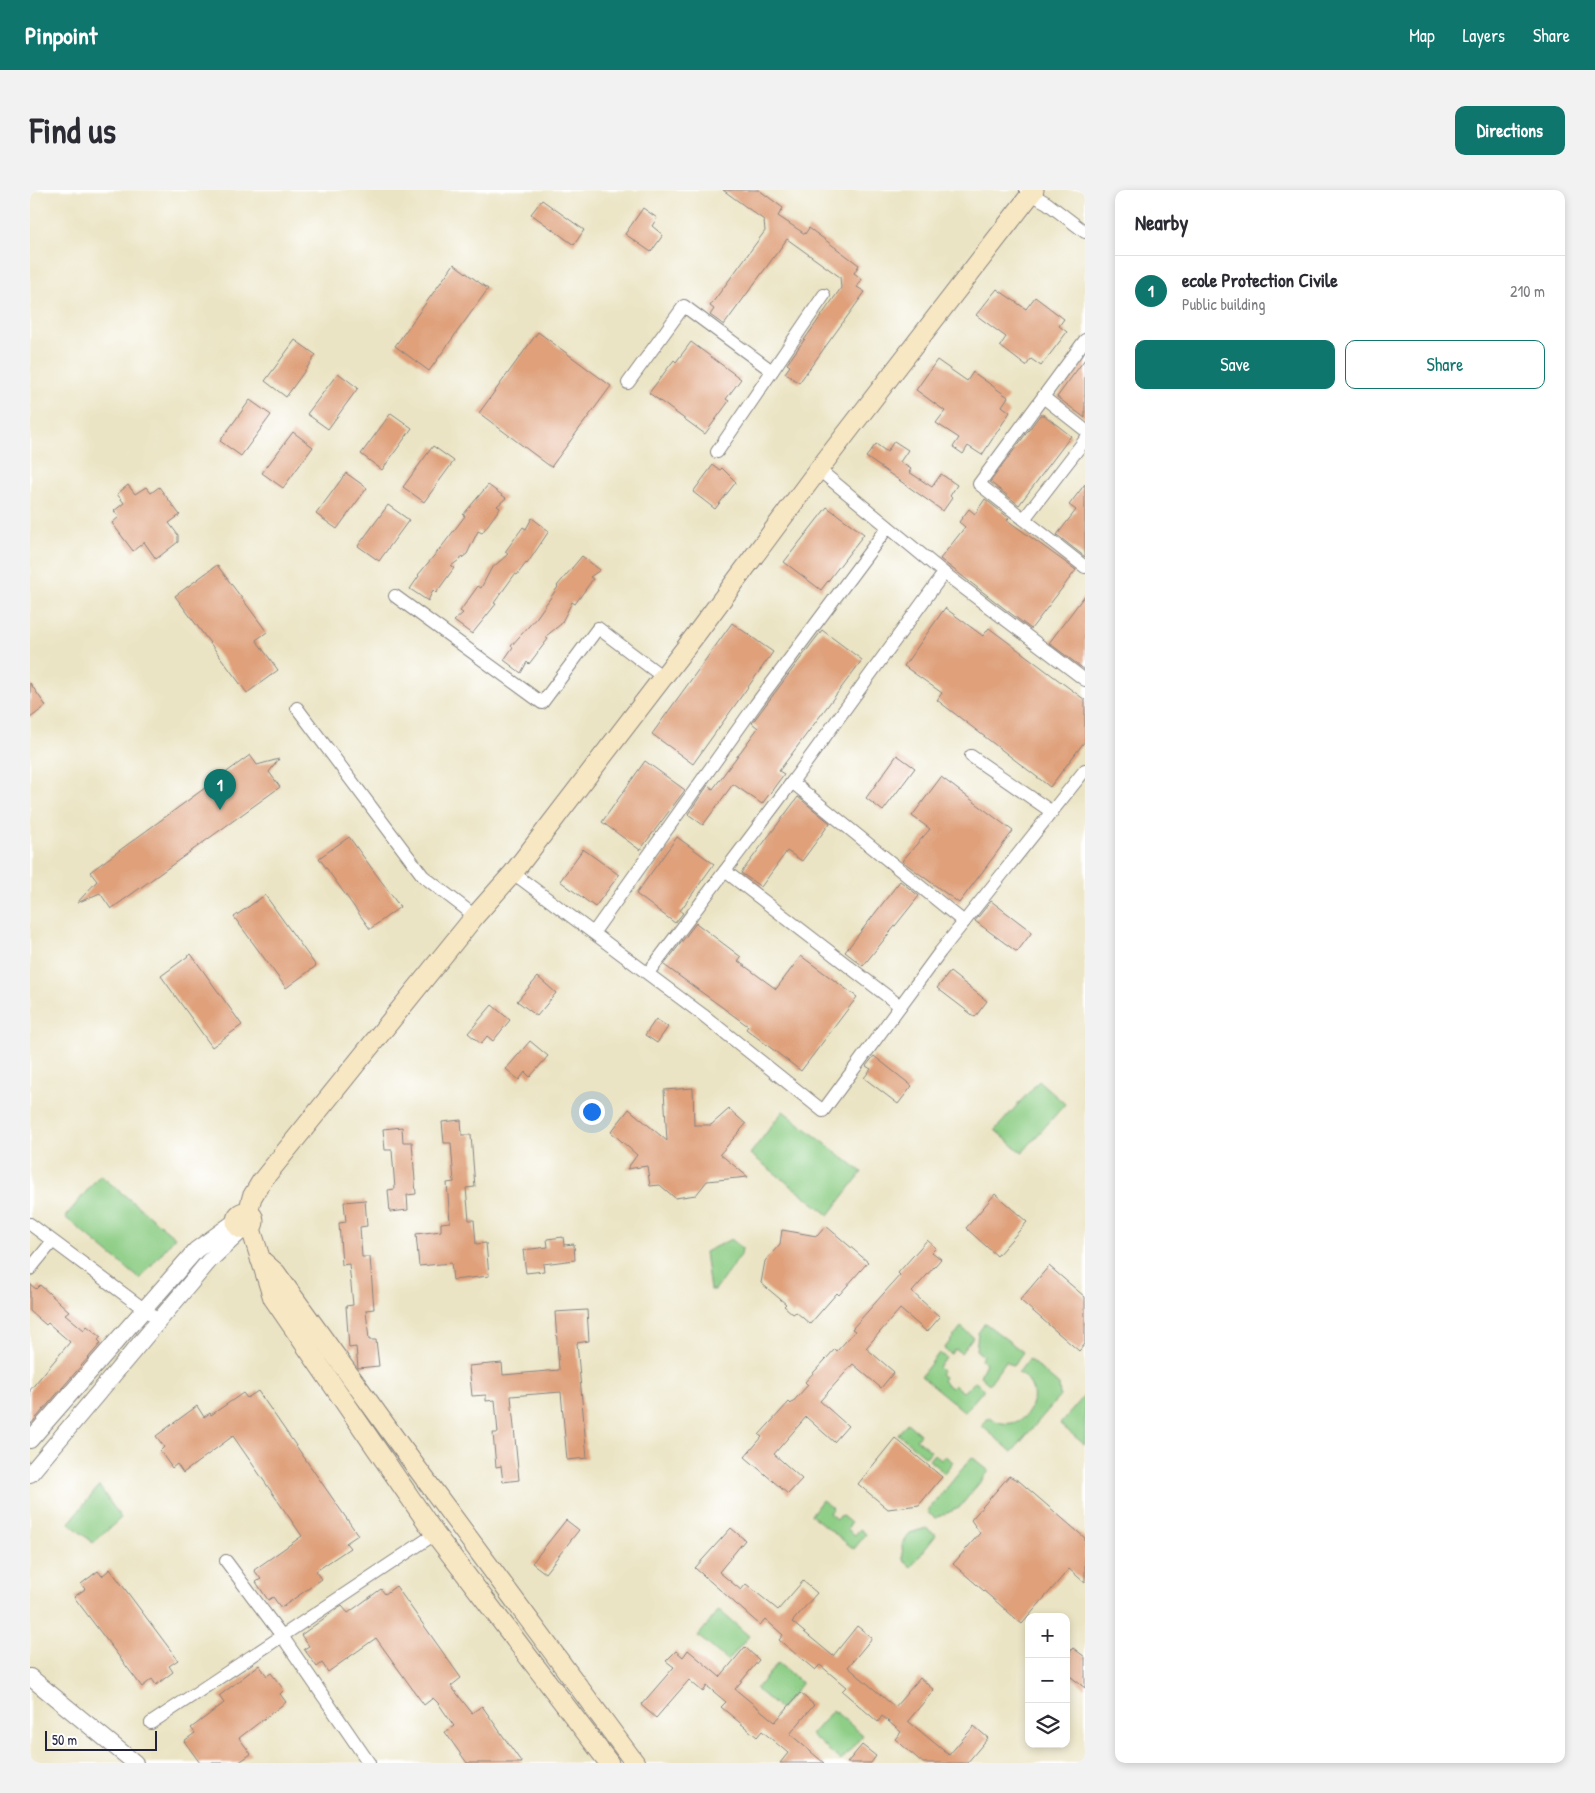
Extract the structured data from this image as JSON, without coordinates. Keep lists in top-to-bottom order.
{
  "scale_bar": "50 m",
  "page": {
    "header": "Pinpoint",
    "nav": ["Map", "Layers", "Share"],
    "buttons": [
      "Directions",
      ["Save", "Share"]
    ],
    "title": "Find us",
    "heading": "Nearby",
    "list": [
      {
        "mark": "1",
        "name": "ecole Protection Civile",
        "note": "Public building",
        "value": "210 m"
      }
    ],
    "pins": "1",
    "map_buttons": ["+", "−"],
    "scale": "50 m"
  }
}
